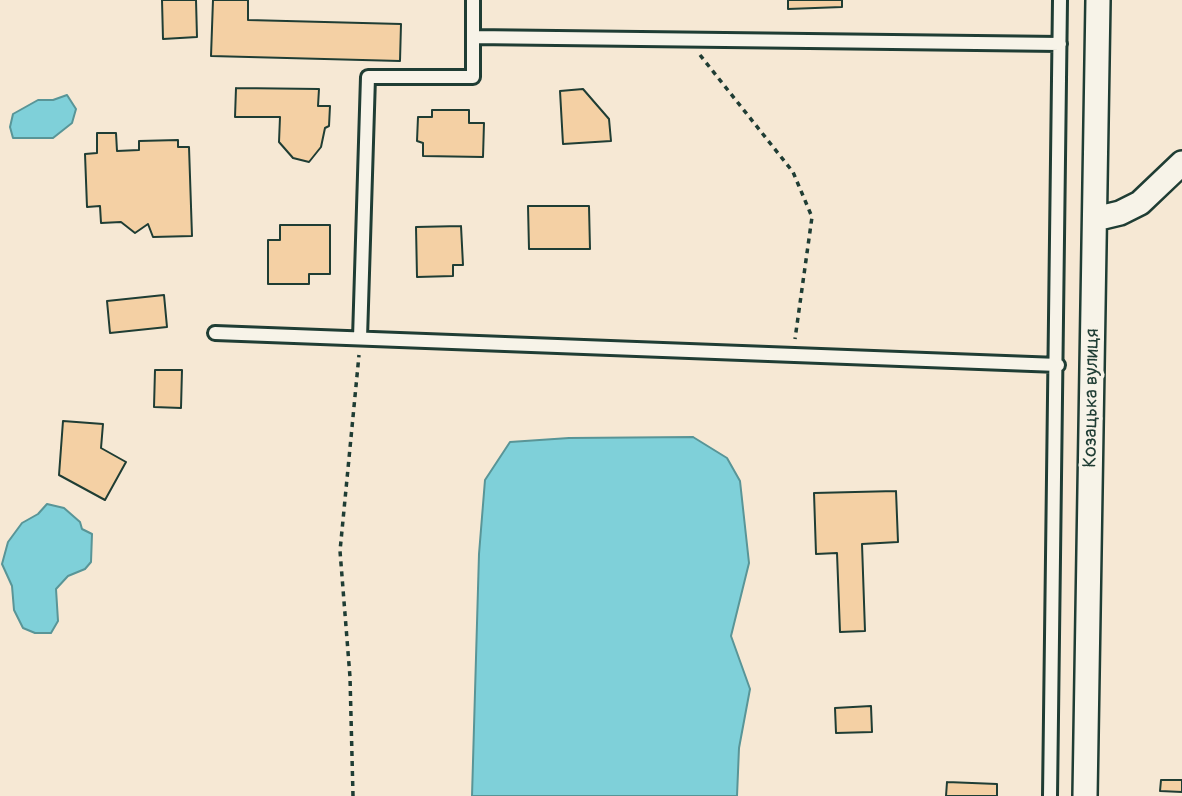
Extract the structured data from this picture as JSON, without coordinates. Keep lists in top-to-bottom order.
{
  "streets": {
    "street": ["Козацька вулиця"]
  }
}
